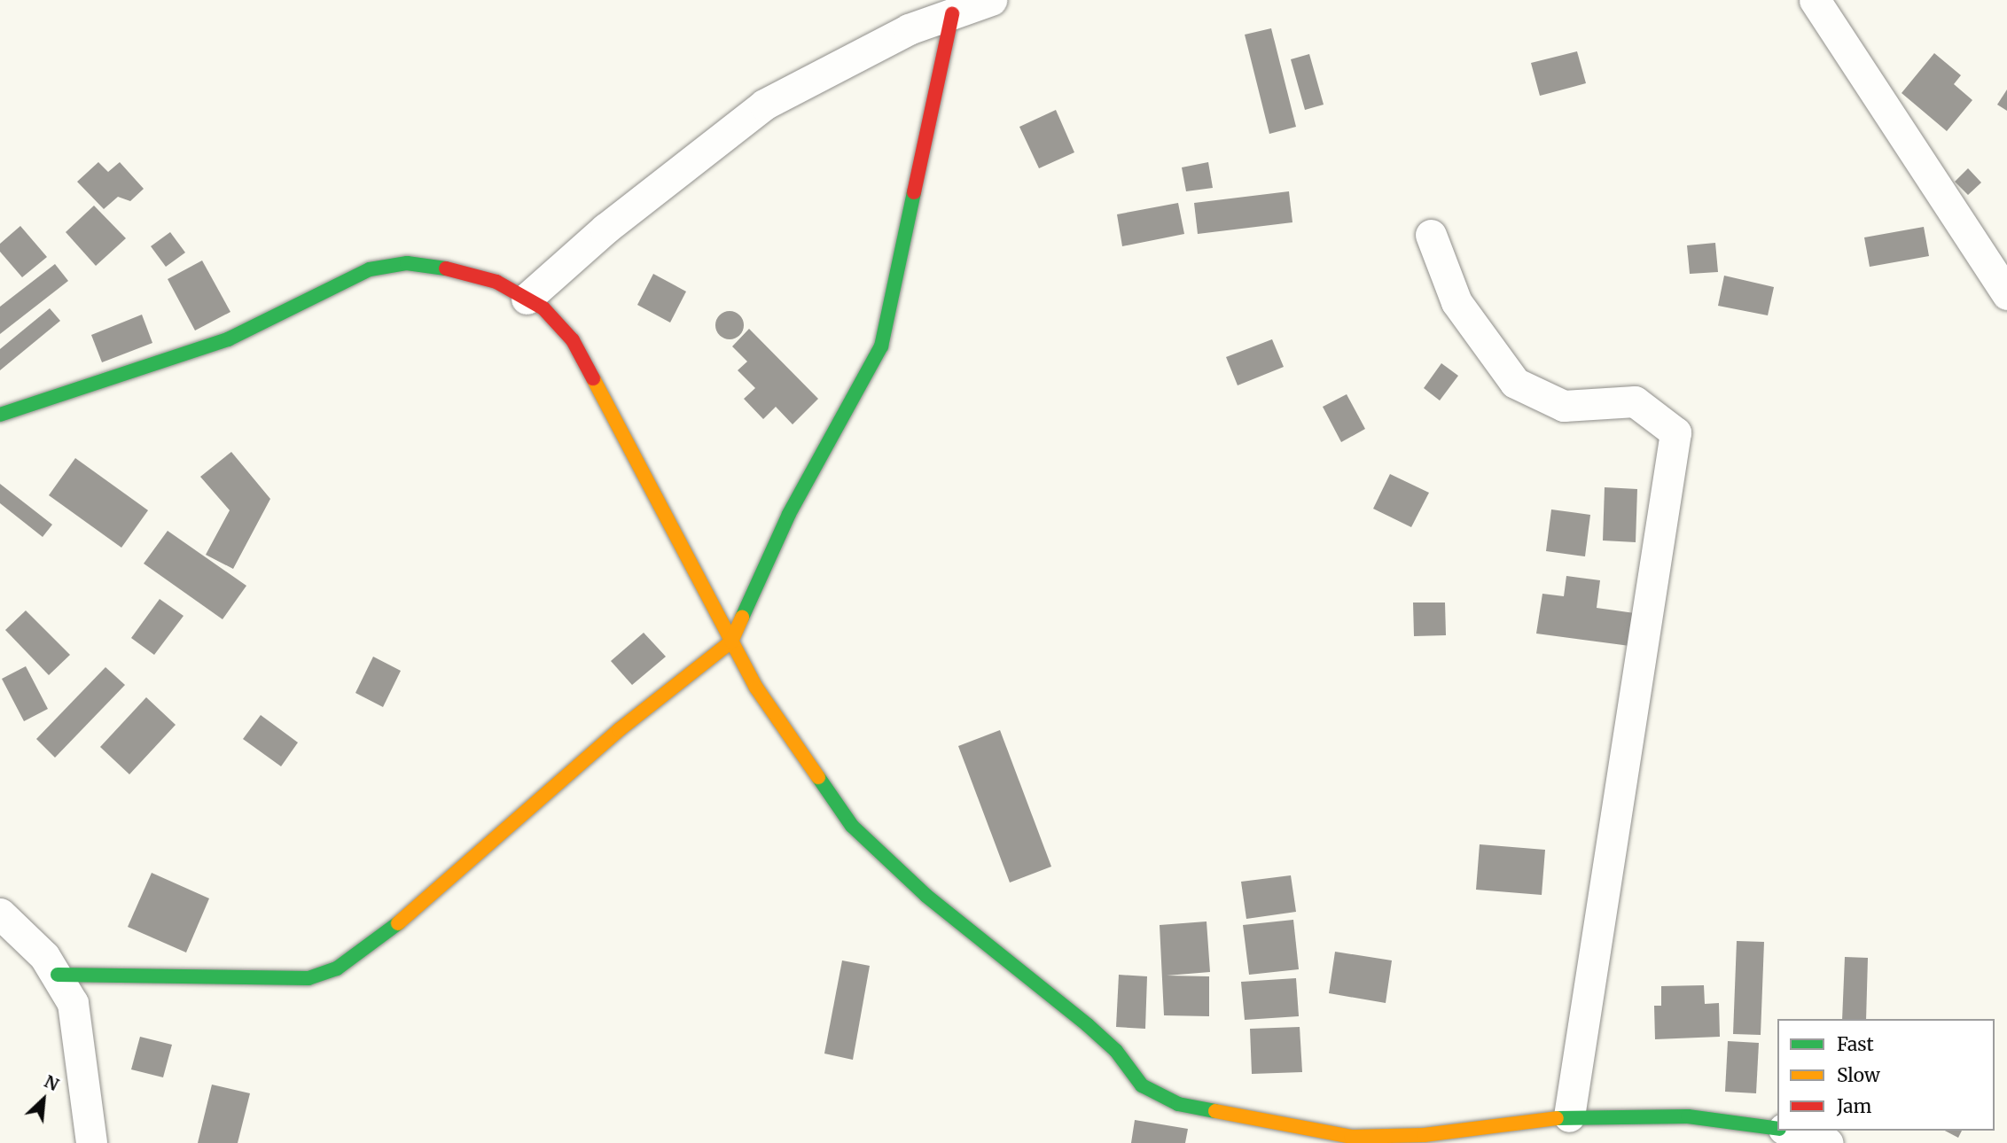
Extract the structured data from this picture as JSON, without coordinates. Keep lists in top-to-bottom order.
{
  "legend": ["Fast", "Slow", "Jam"],
  "north": "top right"
}
